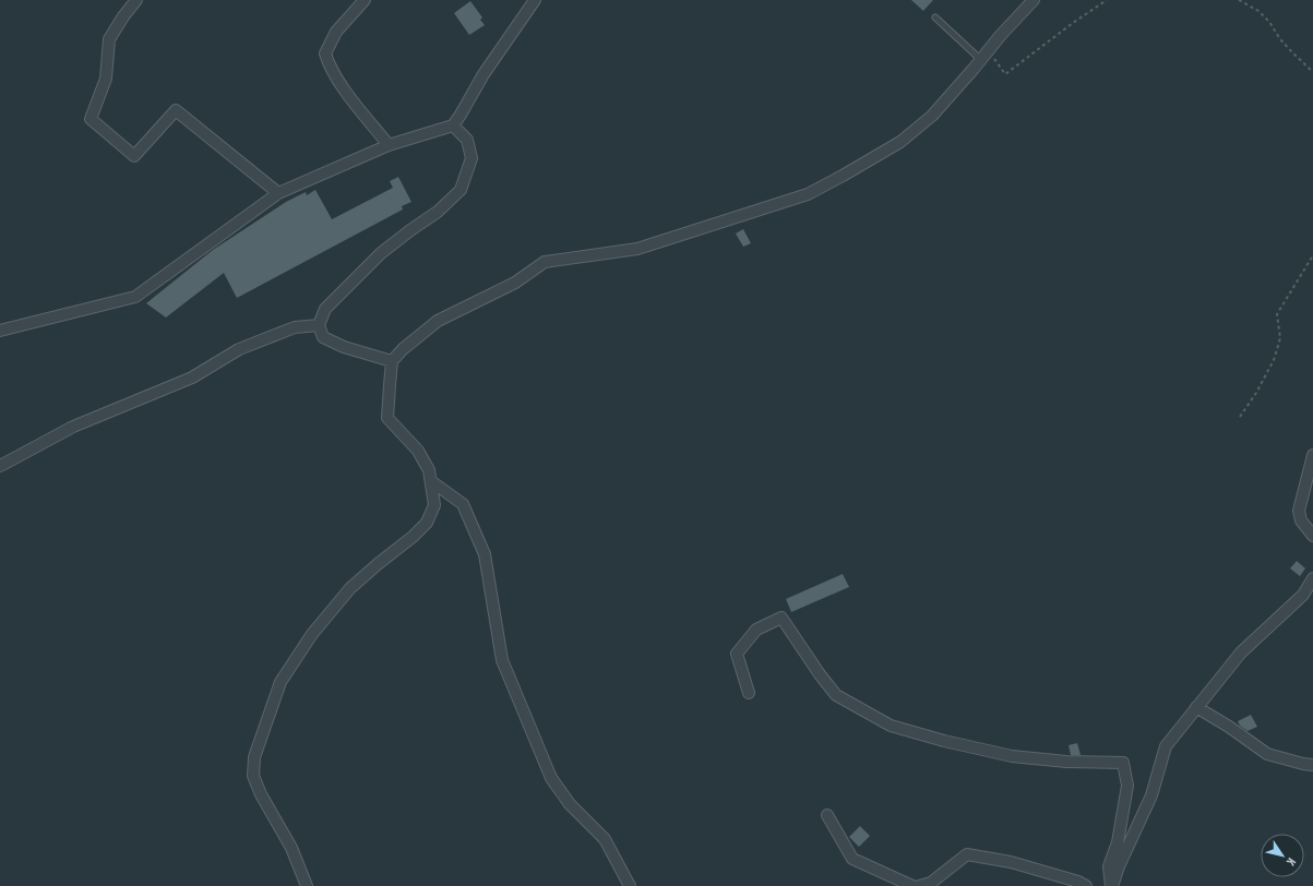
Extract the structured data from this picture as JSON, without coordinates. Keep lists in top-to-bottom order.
{
  "north": "bottom right"
}
